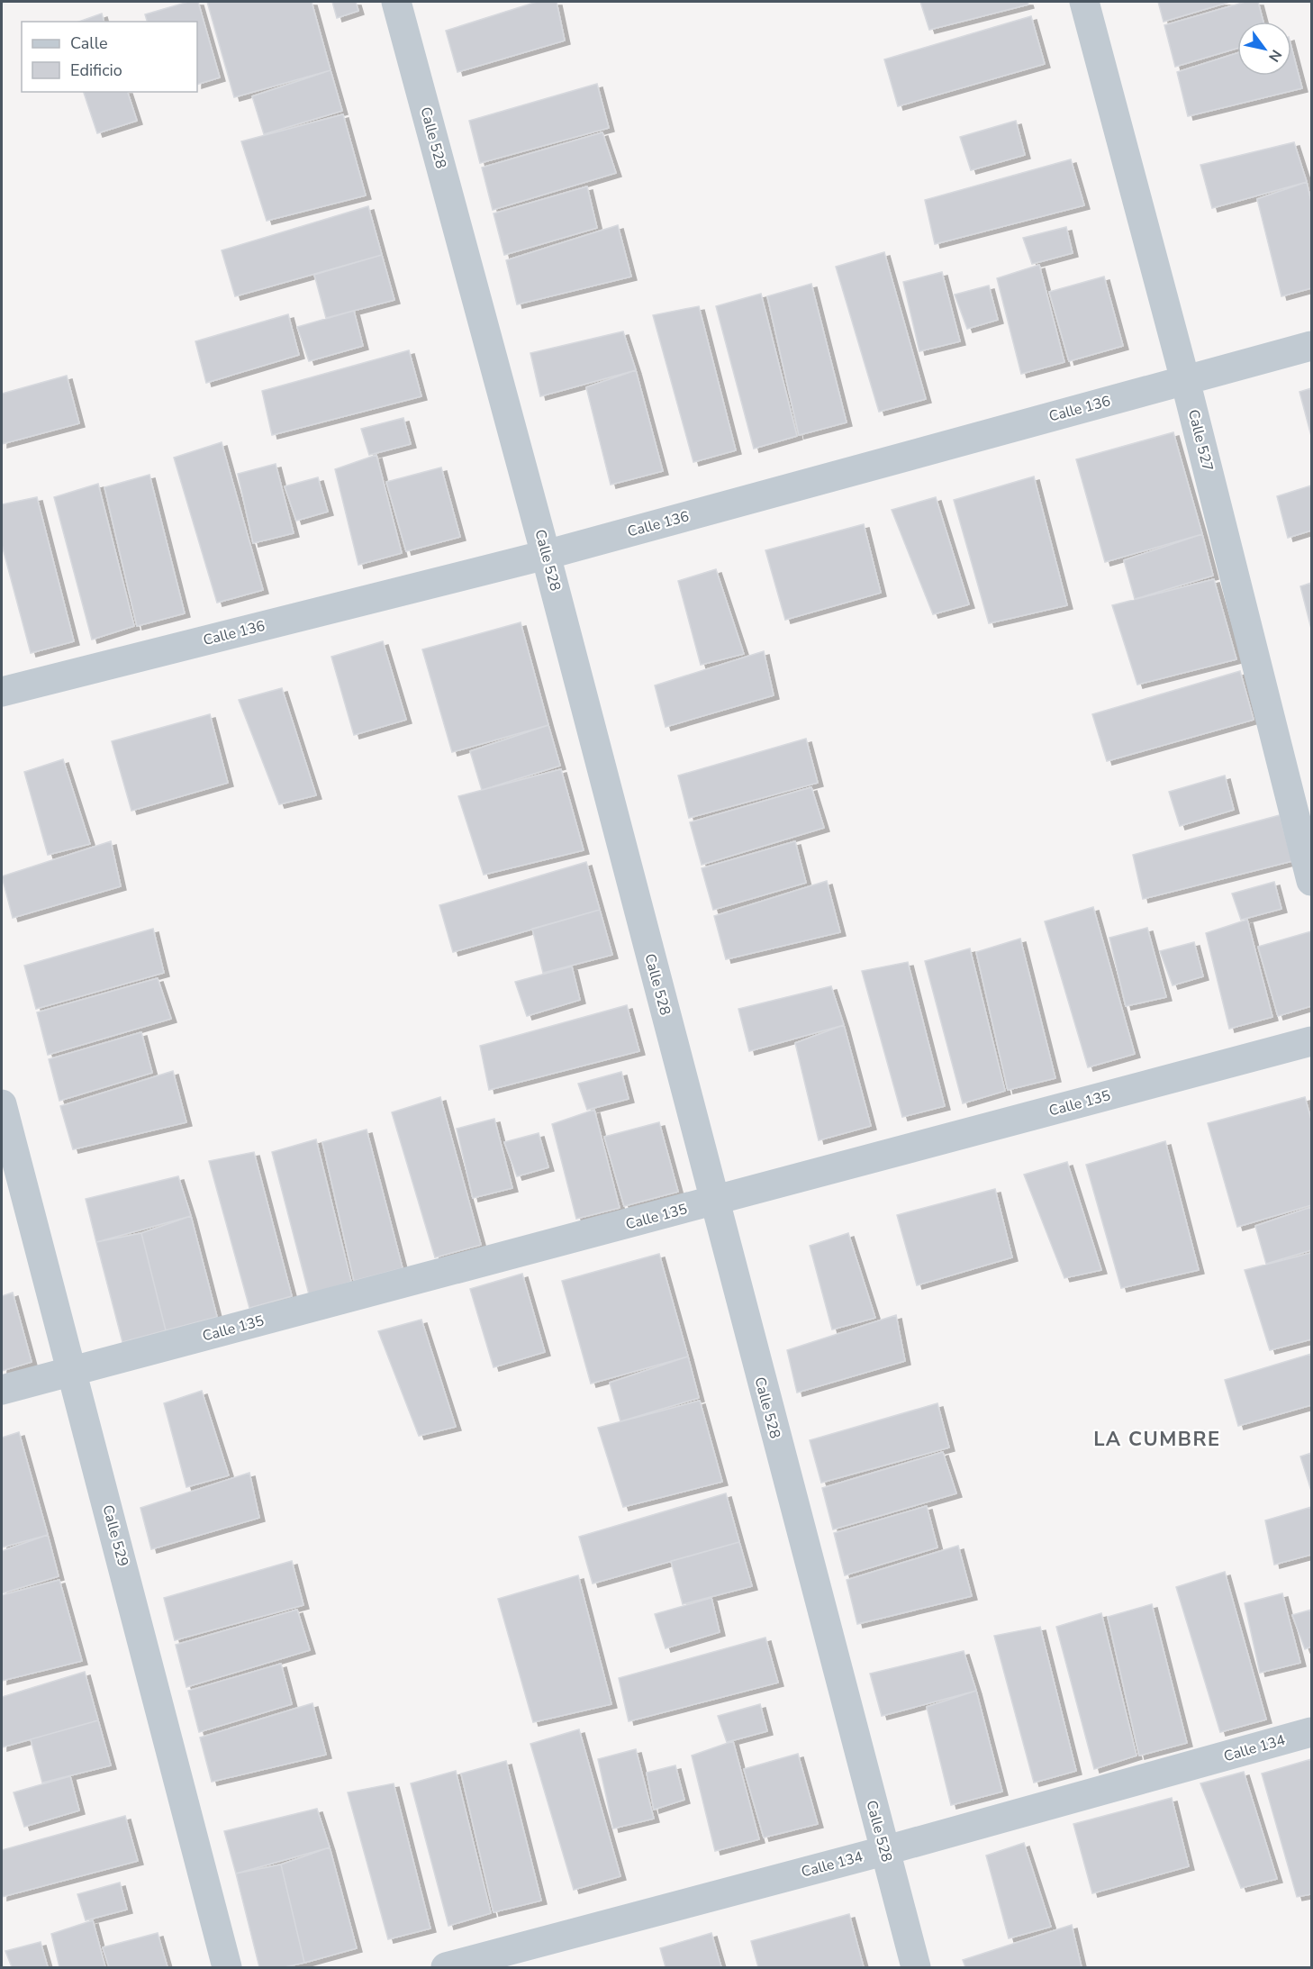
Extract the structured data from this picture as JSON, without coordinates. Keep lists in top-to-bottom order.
{
  "streets": {
    "street": [
      "Calle 528",
      "Calle 136",
      "Calle 527",
      "Calle 135",
      "Calle 529",
      "Calle 134"
    ]
  },
  "crossings": [
    ["Calle 528", "Calle 136"],
    ["Calle 528", "Calle 135"],
    ["Calle 528", "Calle 134"],
    ["Calle 136", "Calle 527"],
    ["Calle 135", "Calle 529"]
  ],
  "districts": ["LA CUMBRE"],
  "legend": ["Calle", "Edificio"],
  "north": "bottom right"
}
